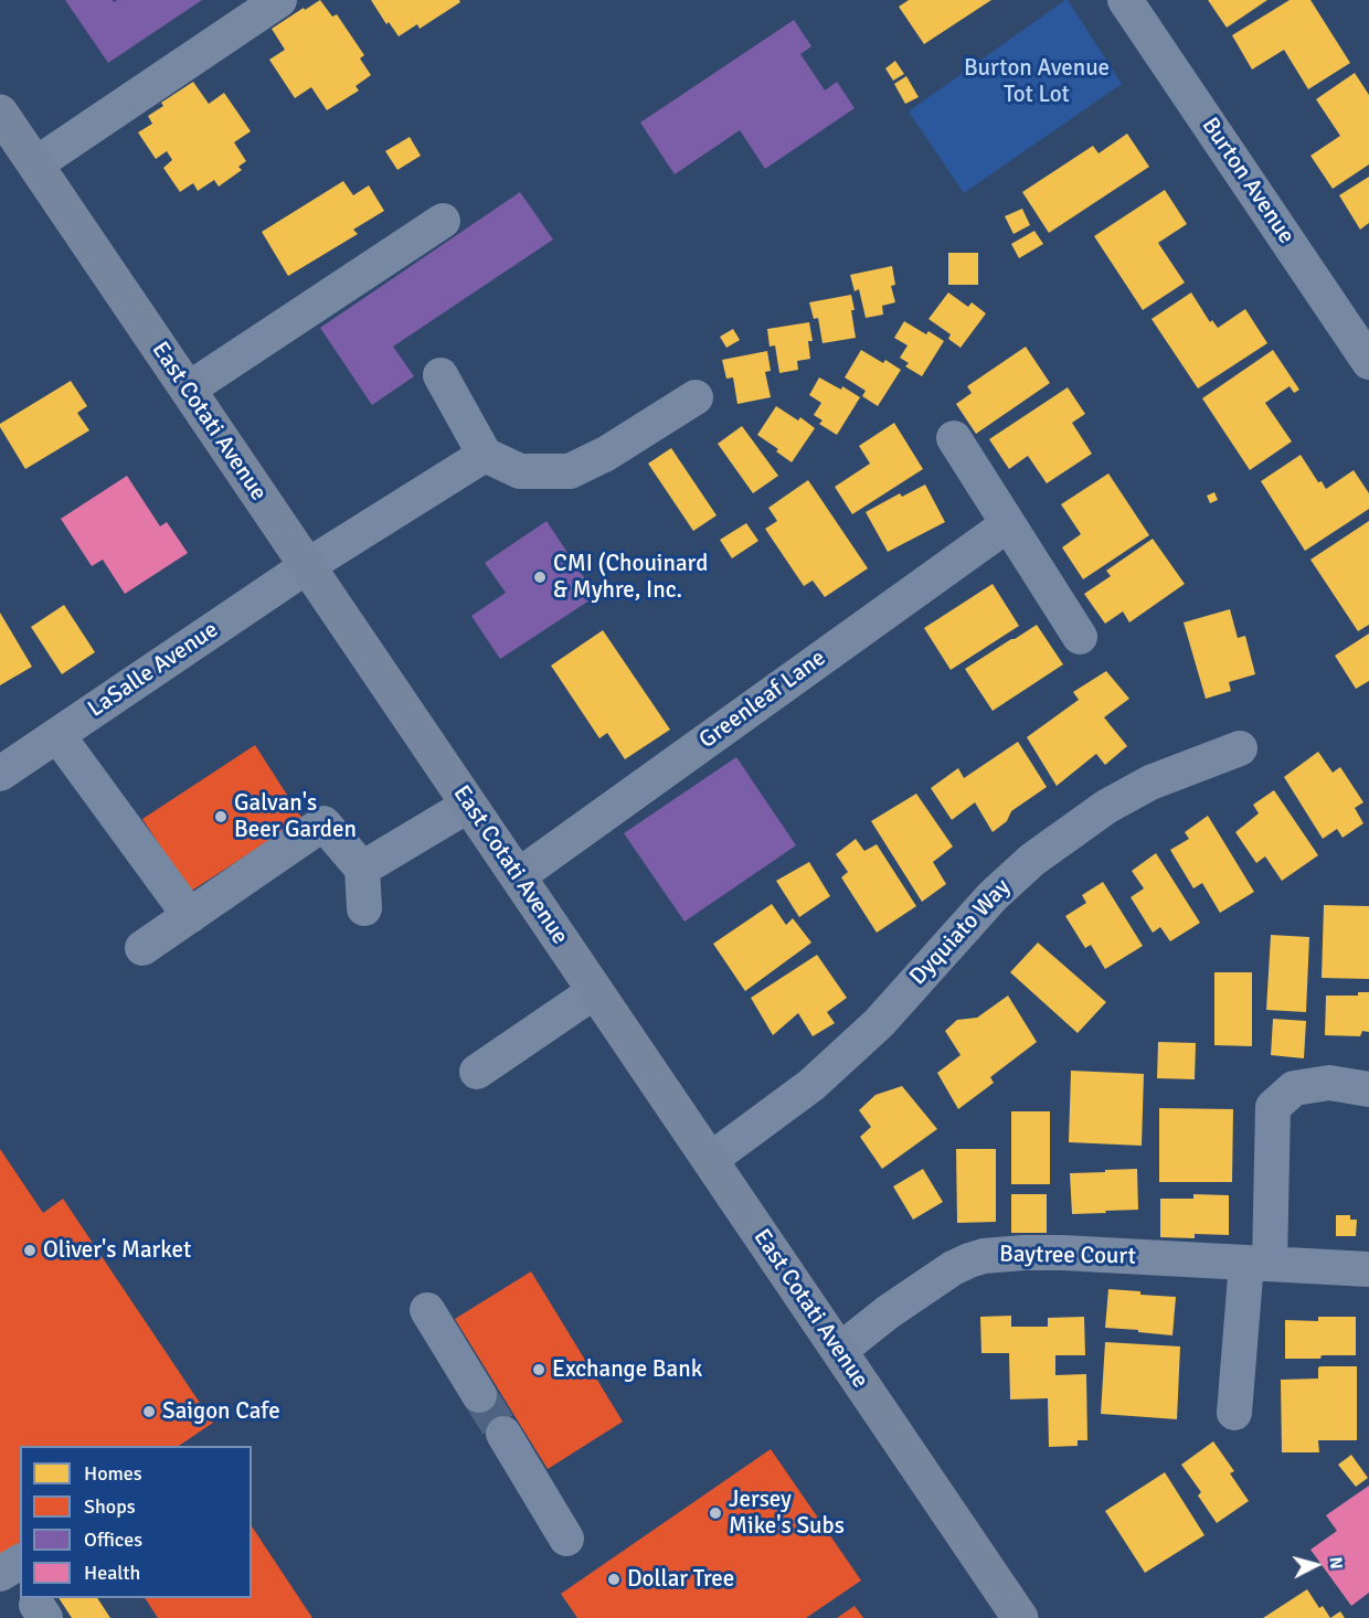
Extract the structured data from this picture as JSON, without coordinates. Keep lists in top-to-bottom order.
{
  "streets": {
    "main road": ["East Cotati Avenue"],
    "street": [
      "Burton Avenue",
      "LaSalle Avenue",
      "Greenleaf Lane",
      "Dyquiato Way",
      "Baytree Court"
    ]
  },
  "crossings": [
    ["East Cotati Avenue", "LaSalle Avenue"],
    ["East Cotati Avenue", "Greenleaf Lane"],
    ["East Cotati Avenue", "Dyquiato Way"],
    ["East Cotati Avenue", "Baytree Court"]
  ],
  "parks": ["Burton Avenue Tot Lot"],
  "places": [
    "CMI (Chouinard & Myhre, Inc.",
    "Galvan's Beer Garden",
    "Oliver's Market",
    "Exchange Bank",
    "Saigon Cafe",
    "Jersey Mike's Subs",
    "Dollar Tree"
  ],
  "legend": [
    "Homes",
    "Shops",
    "Offices",
    "Health"
  ],
  "north": "right"
}
